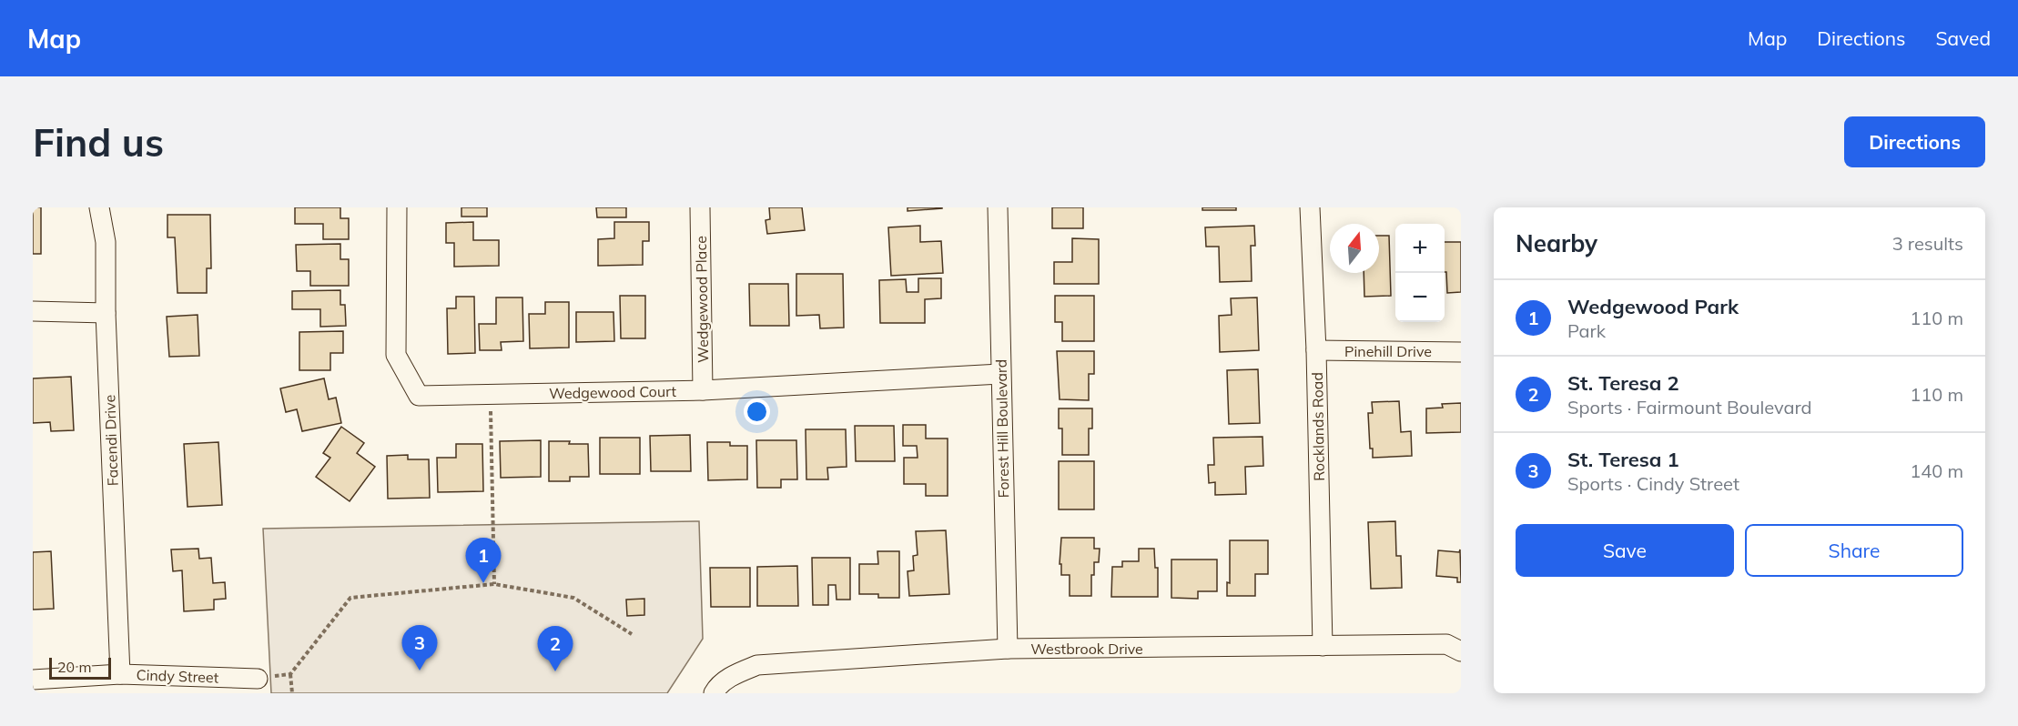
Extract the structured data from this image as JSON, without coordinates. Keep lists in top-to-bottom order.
{
  "streets": {
    "street": [
      "Wedgewood Place",
      "Pinehill Drive",
      "Wedgewood Court",
      "Rocklands Road",
      "Forest Hill Boulevard",
      "Facendi Drive",
      "Westbrook Drive",
      "Cindy Street"
    ]
  },
  "crossings": [
    ["Wedgewood Place", "Wedgewood Court"],
    ["Pinehill Drive", "Rocklands Road"],
    ["Wedgewood Court", "Forest Hill Boulevard"],
    ["Rocklands Road", "Westbrook Drive"],
    ["Forest Hill Boulevard", "Westbrook Drive"],
    ["Facendi Drive", "Cindy Street"]
  ],
  "scale_bar": "20 m",
  "north": "top",
  "page": {
    "header": "Map",
    "nav": ["Map", "Directions", "Saved"],
    "buttons": [
      "Directions",
      ["Save", "Share"]
    ],
    "title": "Find us",
    "heading": ["Nearby", "3 results"],
    "map_buttons": ["+", "−"],
    "list": [
      {
        "mark": "1",
        "name": "Wedgewood Park",
        "note": "Park",
        "value": "110 m"
      },
      {
        "mark": "2",
        "name": "St. Teresa 2",
        "note": "Sports · Fairmount Boulevard",
        "value": "110 m"
      },
      {
        "mark": "3",
        "name": "St. Teresa 1",
        "note": "Sports · Cindy Street",
        "value": "140 m"
      }
    ],
    "pins": ["1", "3", "2"],
    "scale": "20 m"
  }
}
